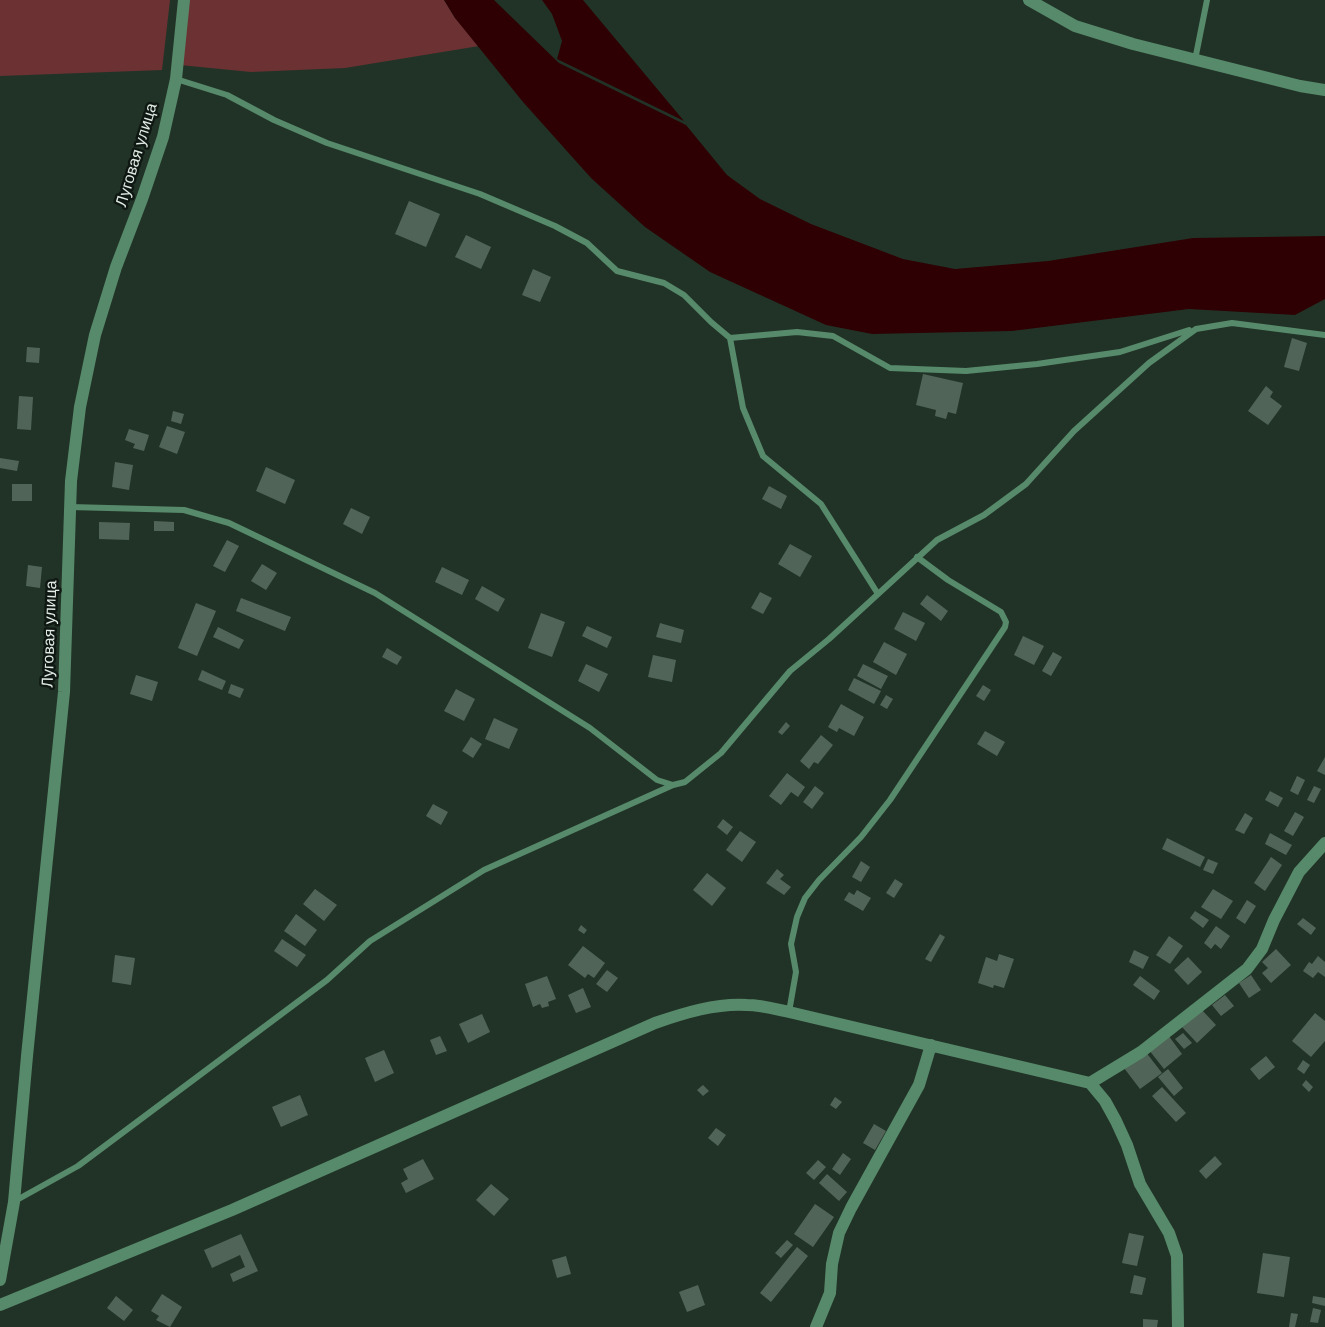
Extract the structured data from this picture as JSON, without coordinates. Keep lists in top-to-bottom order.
{
  "streets": {
    "street": ["Луговая улица"]
  }
}
